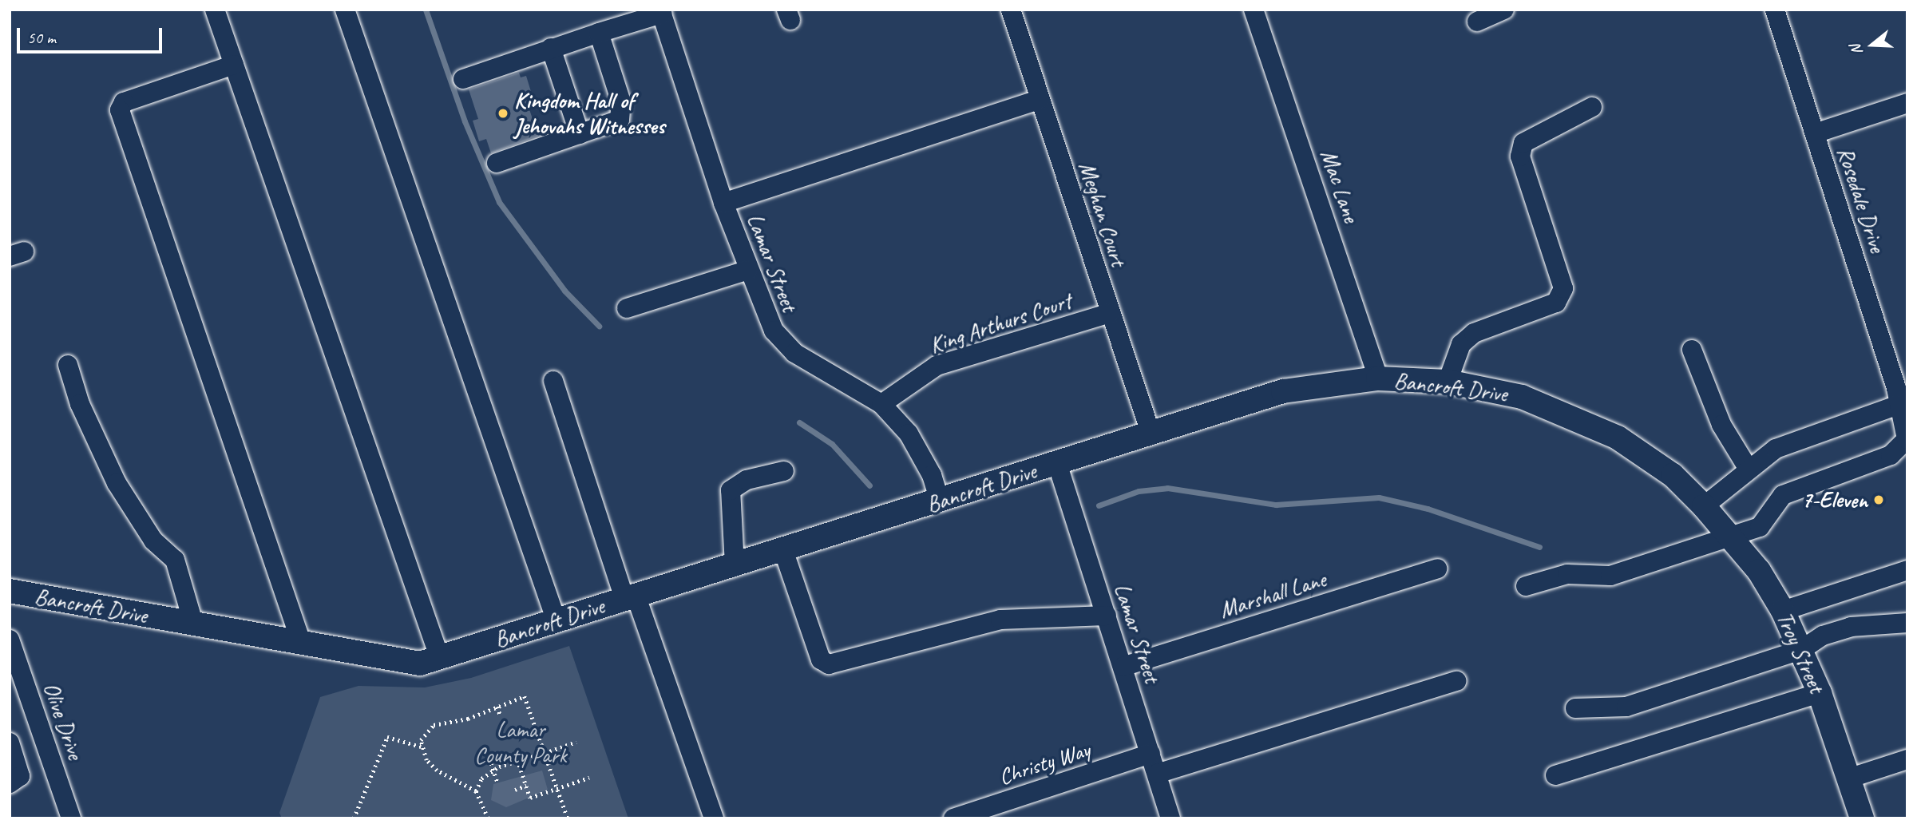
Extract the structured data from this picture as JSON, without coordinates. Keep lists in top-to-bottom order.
{
  "streets": {
    "main road": ["Bancroft Drive", "Troy Street"],
    "street": [
      "Mac Lane",
      "Rosedale Drive",
      "Meghan Court",
      "Lamar Street",
      "King Arthurs Court",
      "Marshall Lane",
      "Olive Drive",
      "Christy Way"
    ]
  },
  "crossings": [
    ["Mac Lane", "Bancroft Drive"],
    ["Rosedale Drive", "Troy Street"],
    ["Meghan Court", "King Arthurs Court"],
    ["Meghan Court", "Bancroft Drive"],
    ["Lamar Street", "King Arthurs Court"],
    ["Lamar Street", "Bancroft Drive"],
    ["Lamar Street", "Marshall Lane"],
    ["Lamar Street", "Christy Way"],
    ["Bancroft Drive", "Troy Street"]
  ],
  "parks": ["Lamar County Park"],
  "places": ["Kingdom Hall of Jehovahs Witnesses", "7-Eleven"],
  "scale_bar": "50 m",
  "north": "left"
}
